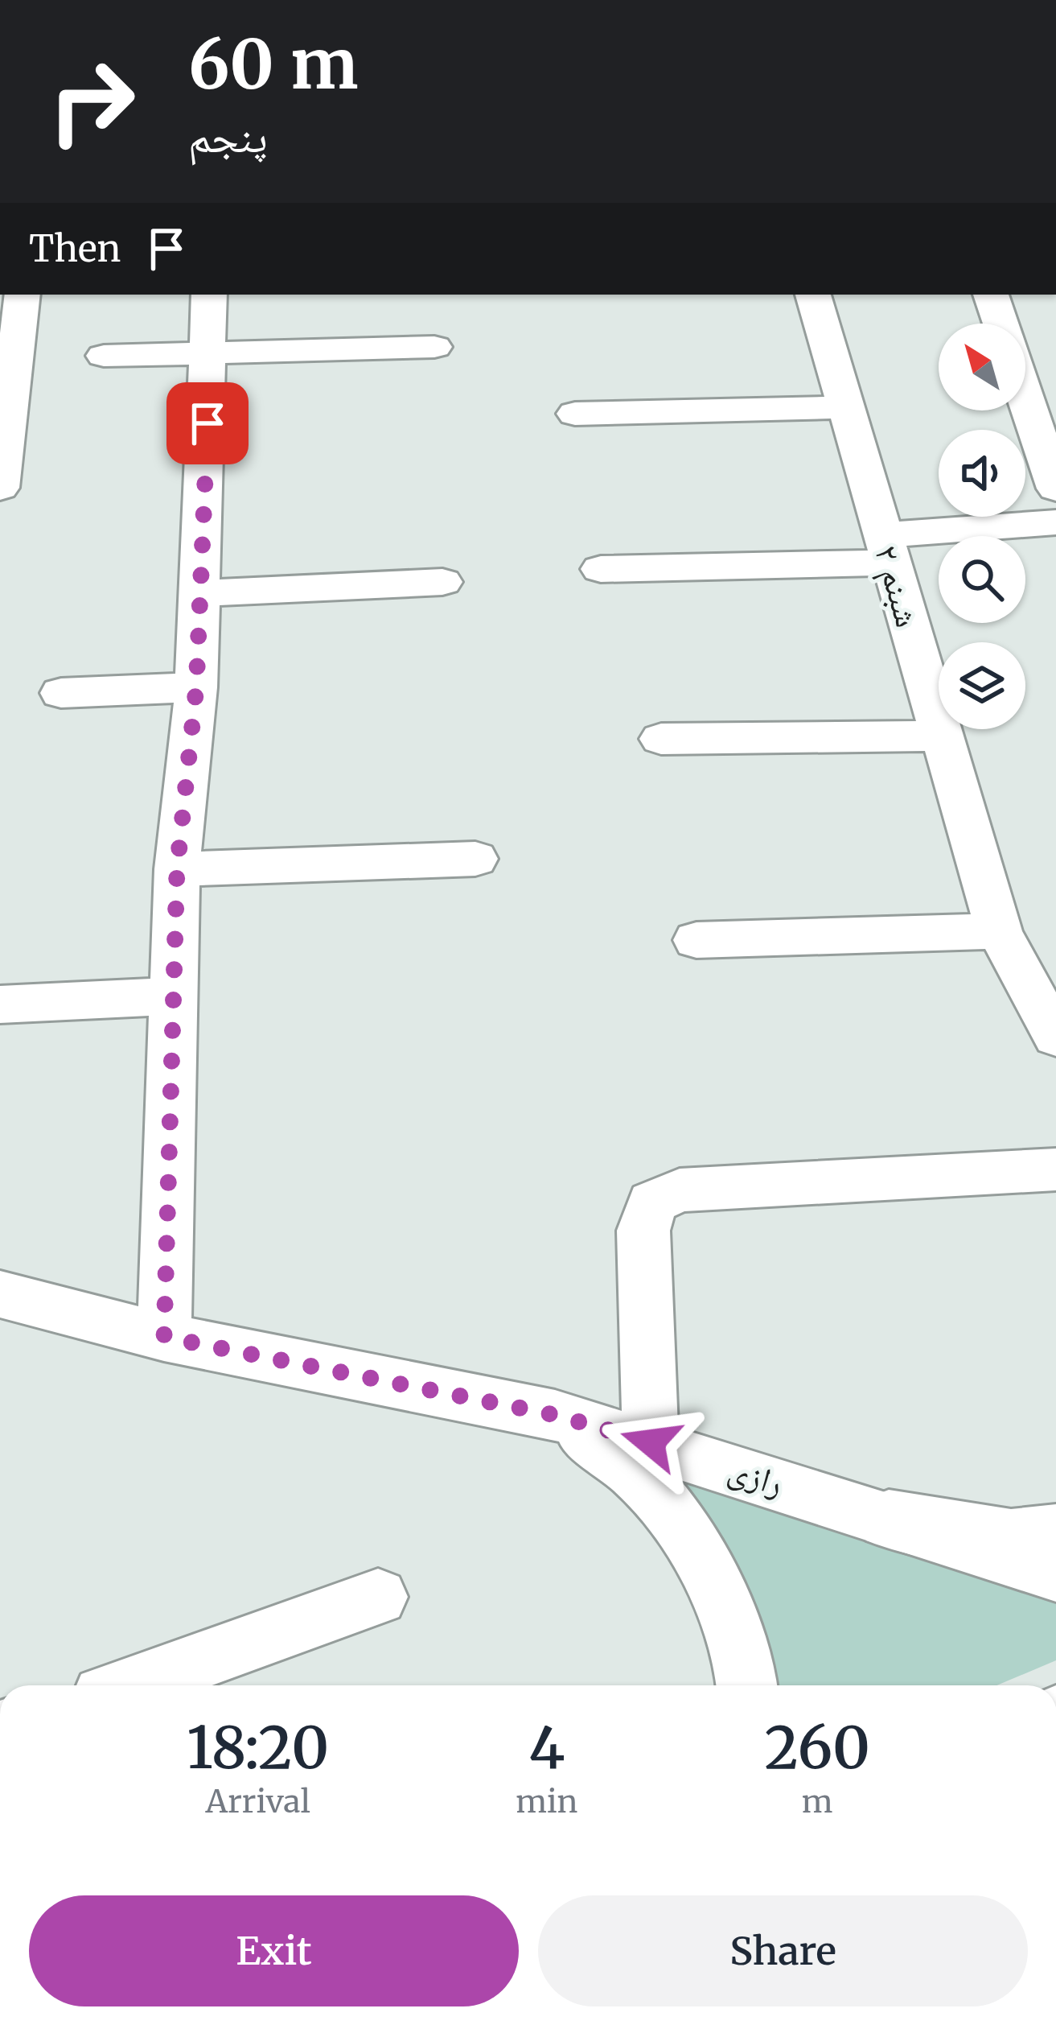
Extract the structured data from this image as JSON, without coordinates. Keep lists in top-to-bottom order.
{
  "streets": {
    "street": ["شبنم ۲", "رازی"]
  },
  "north": "top left",
  "page": {
    "turn": ["60 m", "پنجم"],
    "then": "Then",
    "eta": [
      "18:20",
      "Arrival",
      "4",
      "min",
      "260",
      "m"
    ],
    "buttons": ["Exit", "Share"]
  }
}
